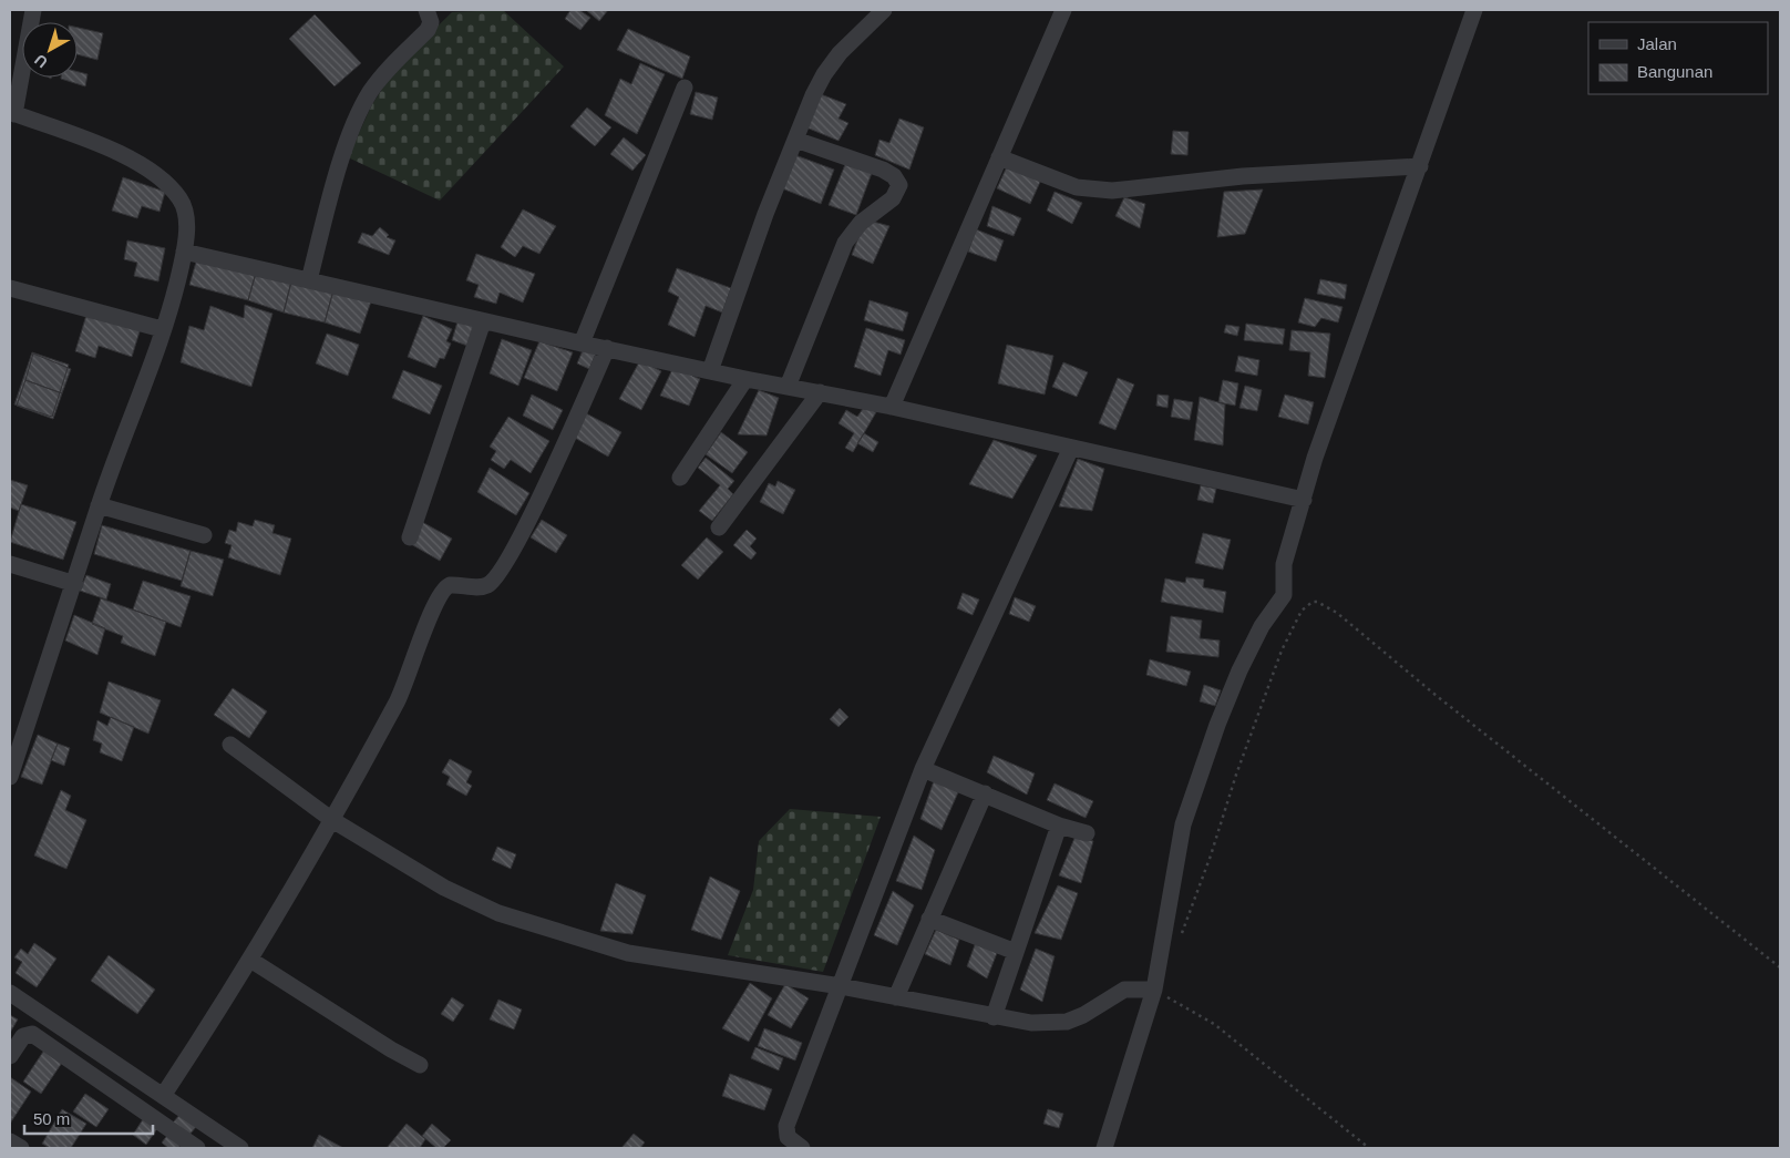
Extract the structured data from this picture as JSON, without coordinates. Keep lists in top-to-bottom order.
{
  "legend": ["Jalan", "Bangunan"],
  "scale_bar": "50 m",
  "north": "bottom left"
}
